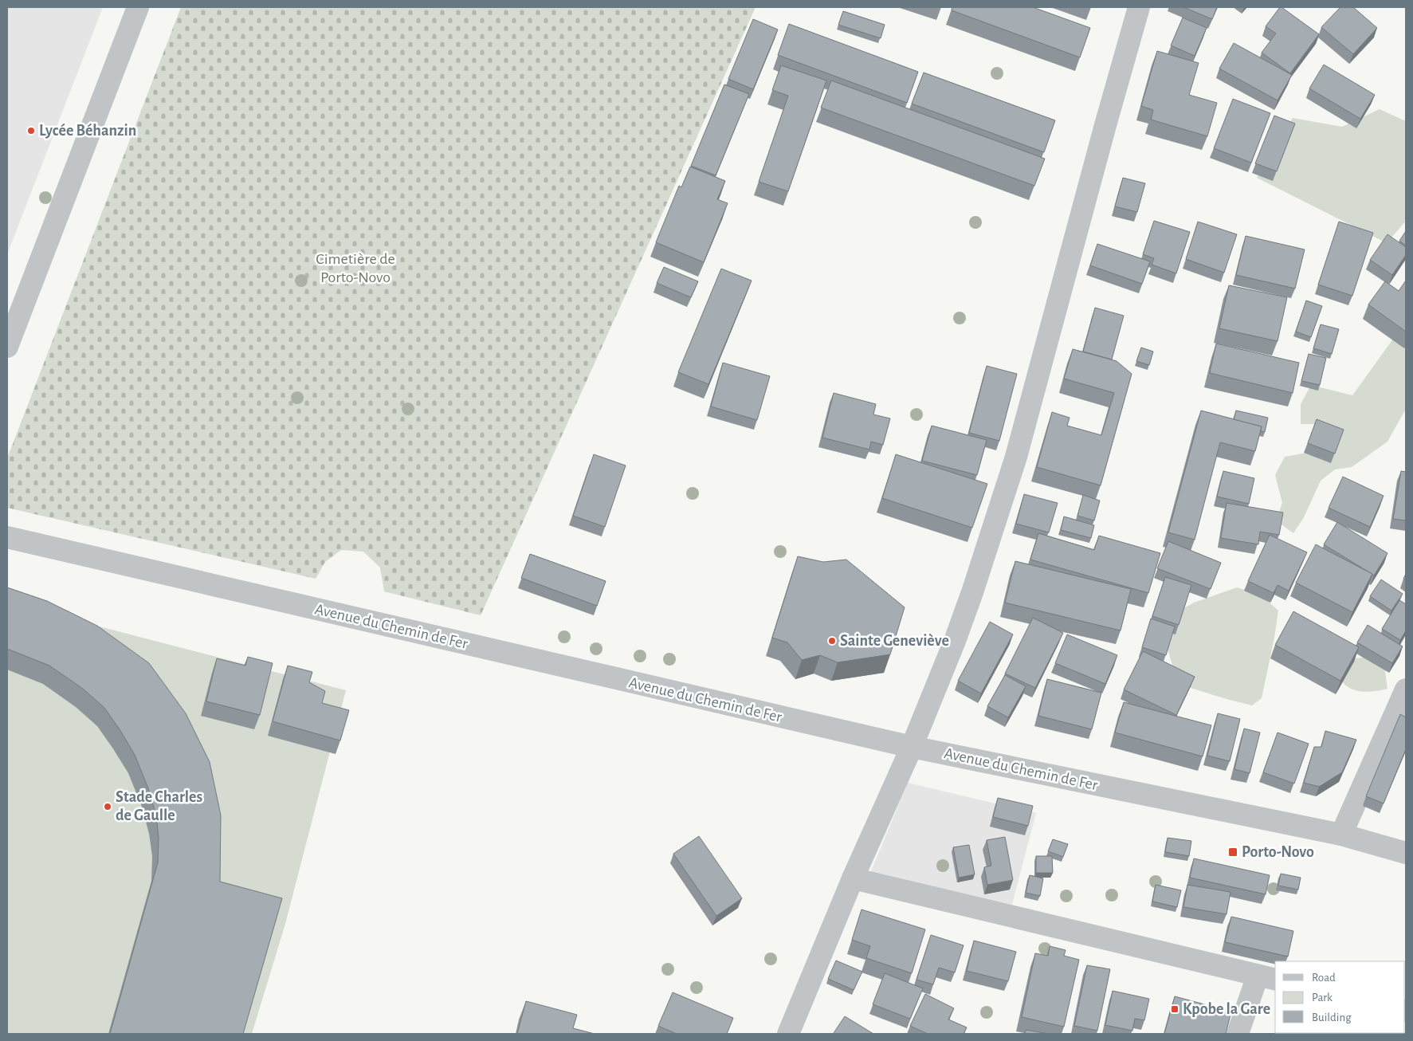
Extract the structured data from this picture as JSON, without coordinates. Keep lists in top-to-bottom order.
{
  "streets": {
    "street": ["Avenue du Chemin de Fer"]
  },
  "parks": ["Cimetière de Porto-Novo"],
  "places": {
    "other": ["Lycée Béhanzin", "Sainte Geneviève", "Stade Charles de Gaulle"],
    "transit": ["Porto-Novo", "Kpobe la Gare"]
  },
  "legend": ["Road", "Park", "Building"]
}
